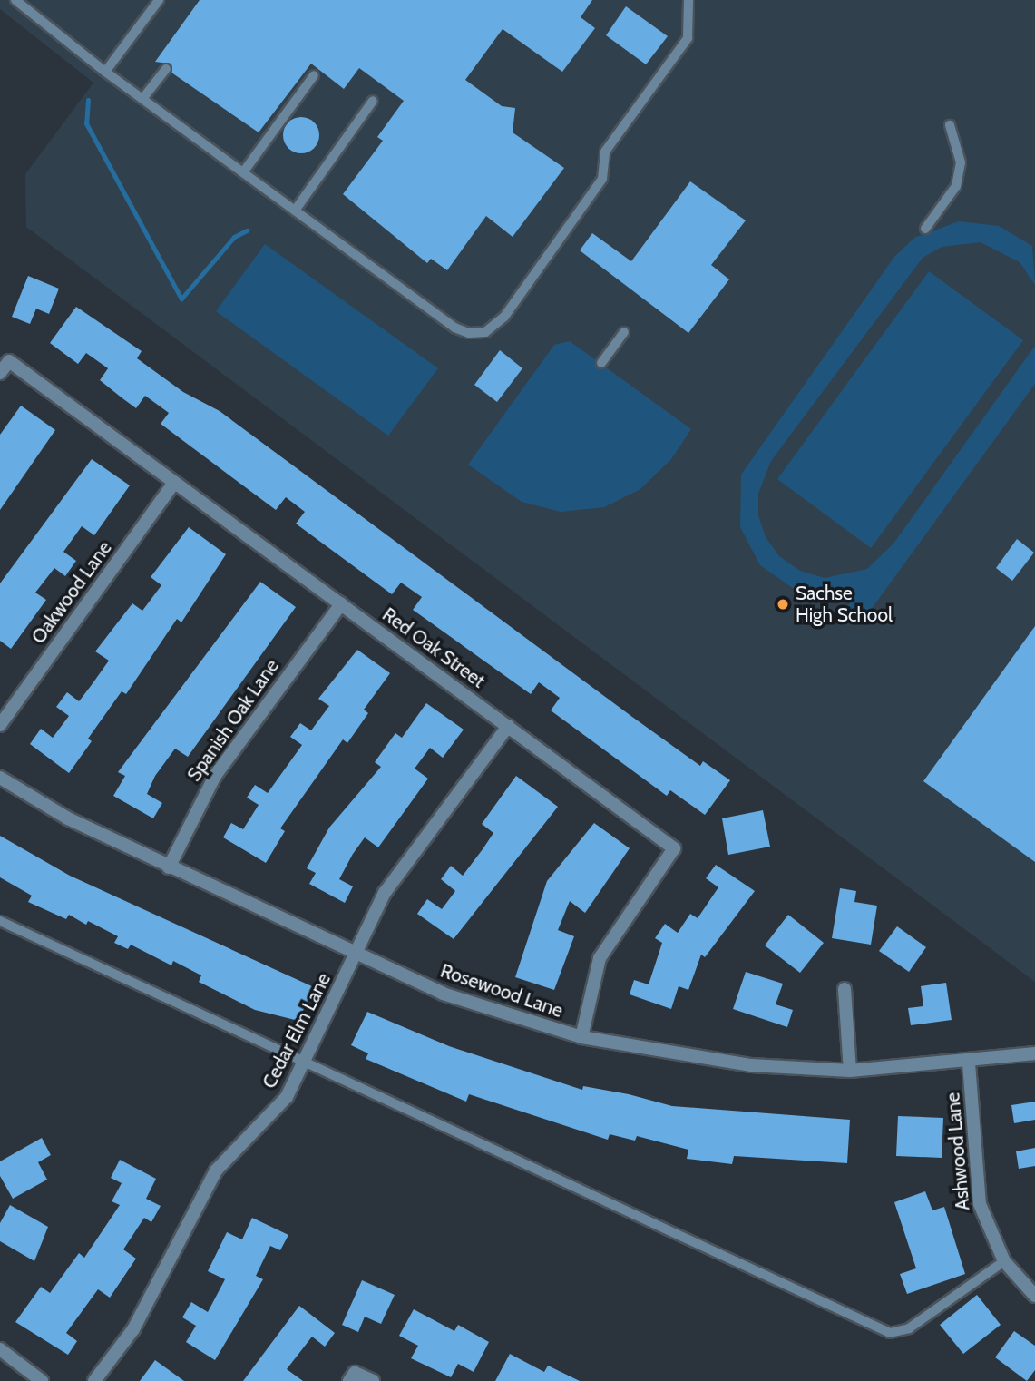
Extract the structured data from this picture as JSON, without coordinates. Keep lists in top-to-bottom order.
{
  "streets": {
    "street": [
      "Oakwood Lane",
      "Red Oak Street",
      "Spanish Oak Lane",
      "Rosewood Lane",
      "Cedar Elm Lane",
      "Ashwood Lane"
    ]
  },
  "crossings": [
    ["Oakwood Lane", "Red Oak Street"],
    ["Red Oak Street", "Spanish Oak Lane"],
    ["Red Oak Street", "Rosewood Lane"],
    ["Red Oak Street", "Cedar Elm Lane"],
    ["Spanish Oak Lane", "Rosewood Lane"],
    ["Rosewood Lane", "Cedar Elm Lane"],
    ["Rosewood Lane", "Ashwood Lane"]
  ],
  "places": ["Sachse High School"]
}
